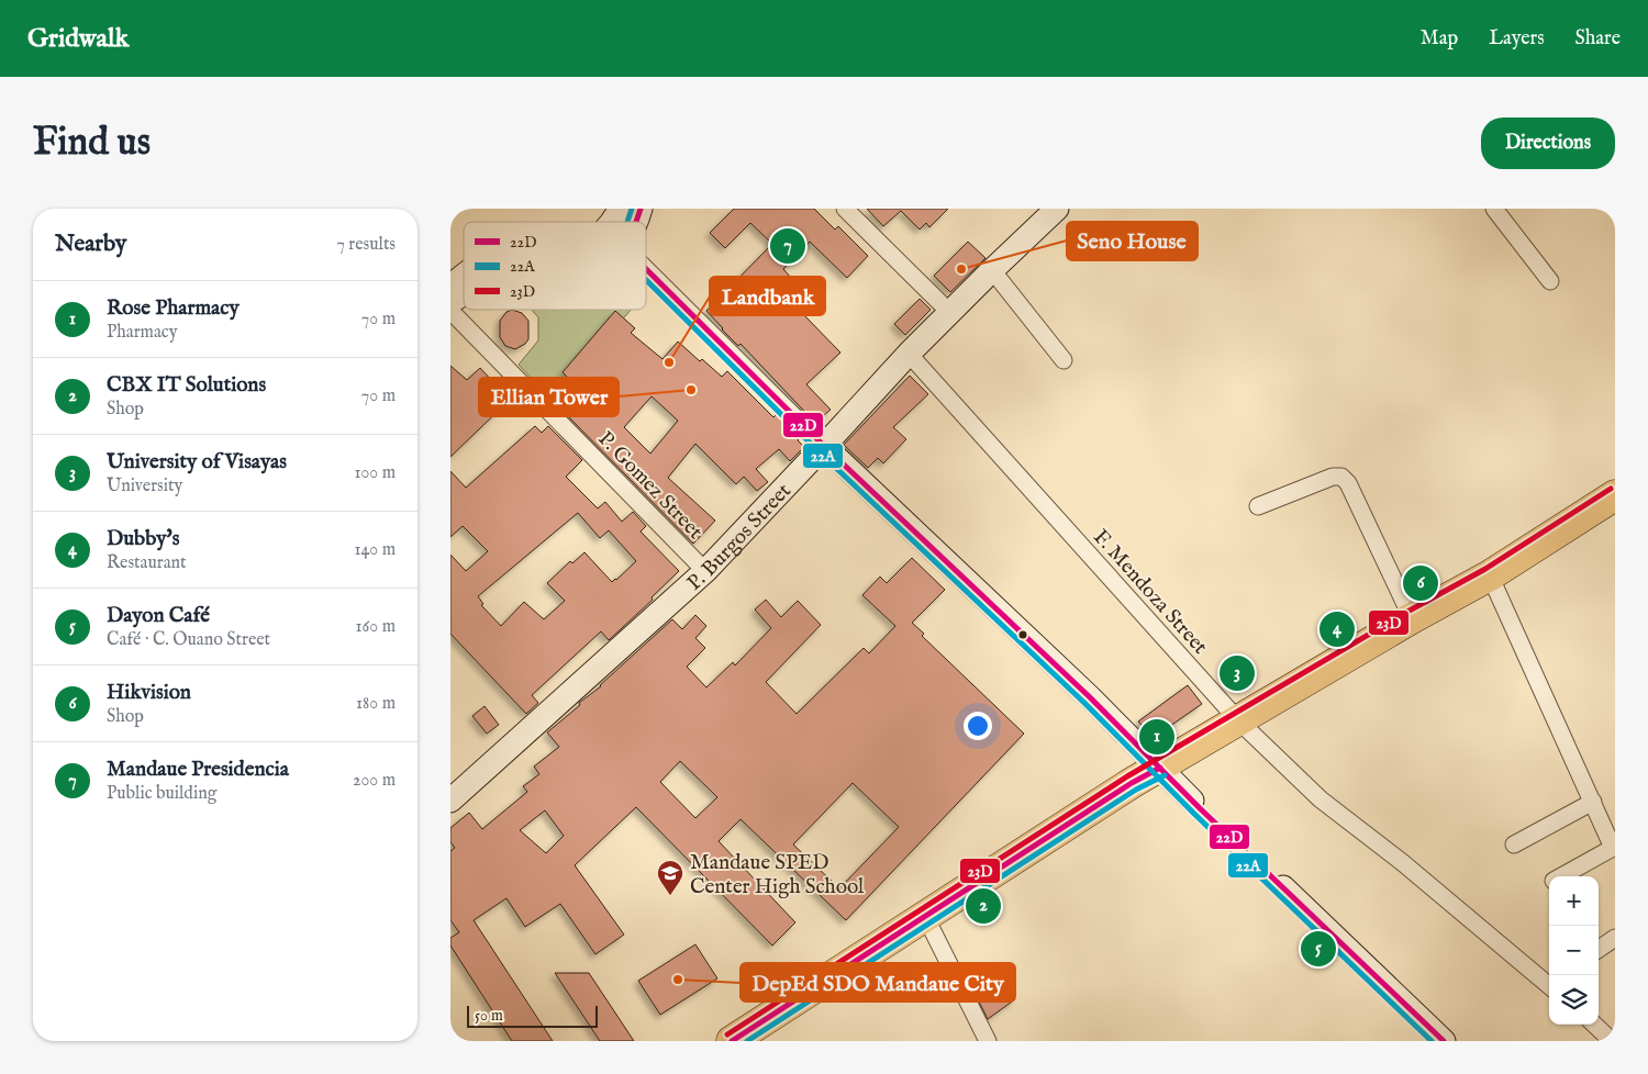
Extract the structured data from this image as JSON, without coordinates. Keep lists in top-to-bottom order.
{
  "streets": {
    "street": ["P. Gomez Street", "P. Burgos Street", "F. Mendoza Street"]
  },
  "crossings": [
    ["P. Gomez Street", "P. Burgos Street"],
    ["P. Burgos Street", "F. Mendoza Street"]
  ],
  "places": {
    "other": [
      "Seno House",
      "Landbank",
      "Ellian Tower",
      "DepEd SDO Mandaue City"
    ],
    "school or university": ["Mandaue SPED Center High School"]
  },
  "lines": ["transit line 22D", "transit line 22A", "transit line 23D"],
  "legend": ["22D", "22A", "23D"],
  "scale_bar": "50 m",
  "page": {
    "header": "Gridwalk",
    "nav": ["Map", "Layers", "Share"],
    "buttons": "Directions",
    "title": "Find us",
    "heading": ["Nearby", "7 results"],
    "pins": [
      "7",
      "6",
      "4",
      "3",
      "1",
      "2",
      "5"
    ],
    "list": [
      {
        "mark": "1",
        "name": "Rose Pharmacy",
        "note": "Pharmacy",
        "value": "70 m"
      },
      {
        "mark": "2",
        "name": "CBX IT Solutions",
        "note": "Shop",
        "value": "70 m"
      },
      {
        "mark": "3",
        "name": "University of Visayas",
        "note": "University",
        "value": "100 m"
      },
      {
        "mark": "4",
        "name": "Dubby's",
        "note": "Restaurant",
        "value": "140 m"
      },
      {
        "mark": "5",
        "name": "Dayon Café",
        "note": "Café · C. Ouano Street",
        "value": "160 m"
      },
      {
        "mark": "6",
        "name": "Hikvision",
        "note": "Shop",
        "value": "180 m"
      },
      {
        "mark": "7",
        "name": "Mandaue Presidencia",
        "note": "Public building",
        "value": "200 m"
      }
    ],
    "map_buttons": ["+", "−"],
    "scale": "50 m"
  }
}
